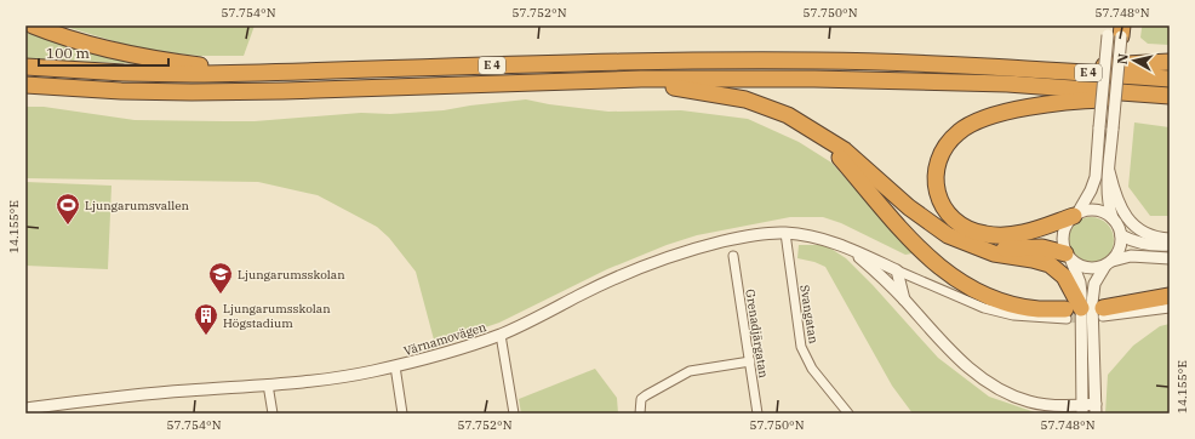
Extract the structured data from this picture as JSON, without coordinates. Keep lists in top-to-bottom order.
{
  "streets": {
    "highway": ["E 4"],
    "street": ["Svangatan", "Grenadjärgatan", "Värnamovägen"]
  },
  "crossings": [
    ["Svangatan", "Värnamovägen"]
  ],
  "places": {
    "sports": ["Ljungarumsvallen"],
    "school or university": ["Ljungarumsskolan"],
    "building": ["Ljungarumsskolan Högstadium"]
  },
  "scale_bar": "100 m",
  "north": "left",
  "coordinates": [
    "57.754°N",
    "57.752°N",
    "57.750°N",
    "57.748°N",
    "14.155°E"
  ]
}
